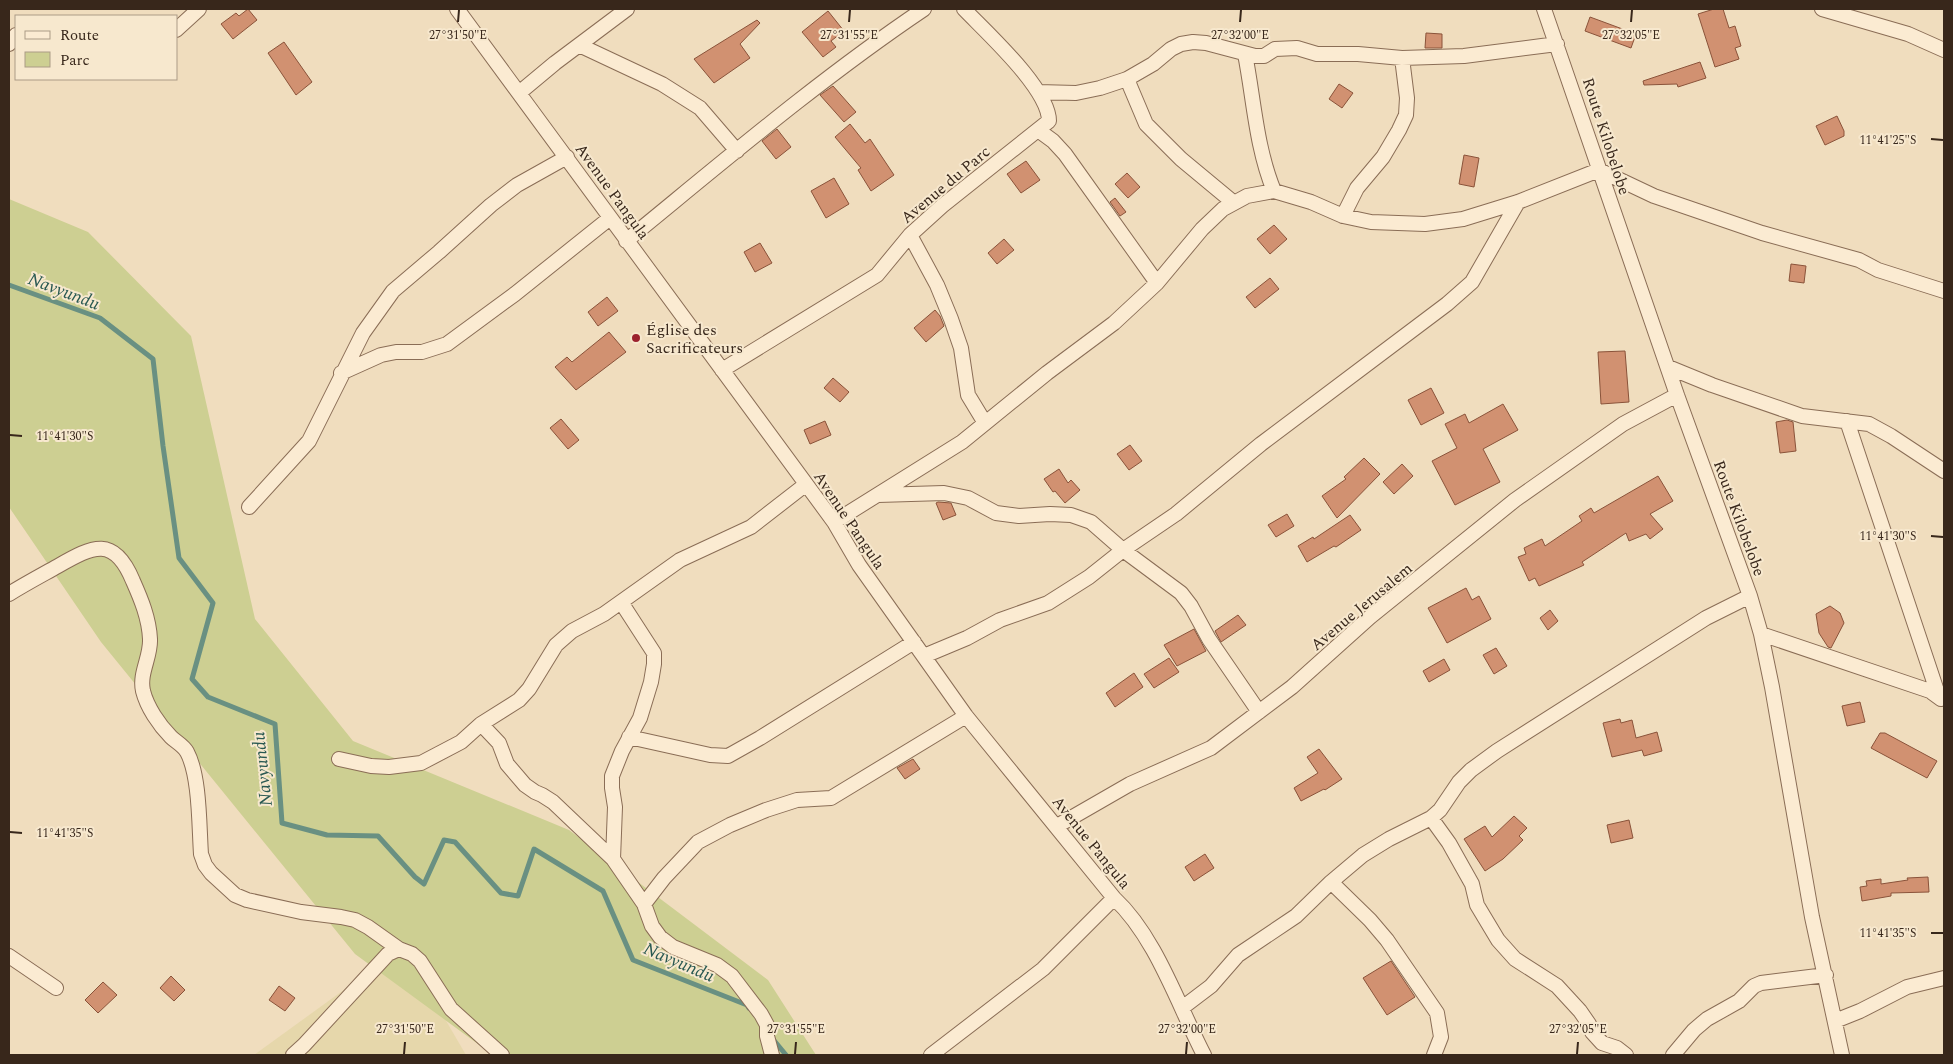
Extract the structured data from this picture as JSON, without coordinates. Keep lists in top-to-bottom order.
{
  "streets": {
    "street": [
      "Route Kilobelobe",
      "Avenue du Parc",
      "Avenue Pangula",
      "Avenue Jerusalem"
    ]
  },
  "crossings": [
    ["Route Kilobelobe", "Avenue Jerusalem"],
    ["Avenue du Parc", "Avenue Pangula"],
    ["Avenue Pangula", "Avenue Jerusalem"]
  ],
  "water": ["Navyundu"],
  "places": ["Église des Sacrificateurs"],
  "legend": ["Route", "Parc"],
  "coordinates": [
    "27°32'05\"E",
    "27°31'50\"E",
    "27°31'55\"E",
    "27°32'00\"E",
    "11°41'25\"S",
    "11°41'30\"S",
    "11°41'35\"S"
  ]
}
